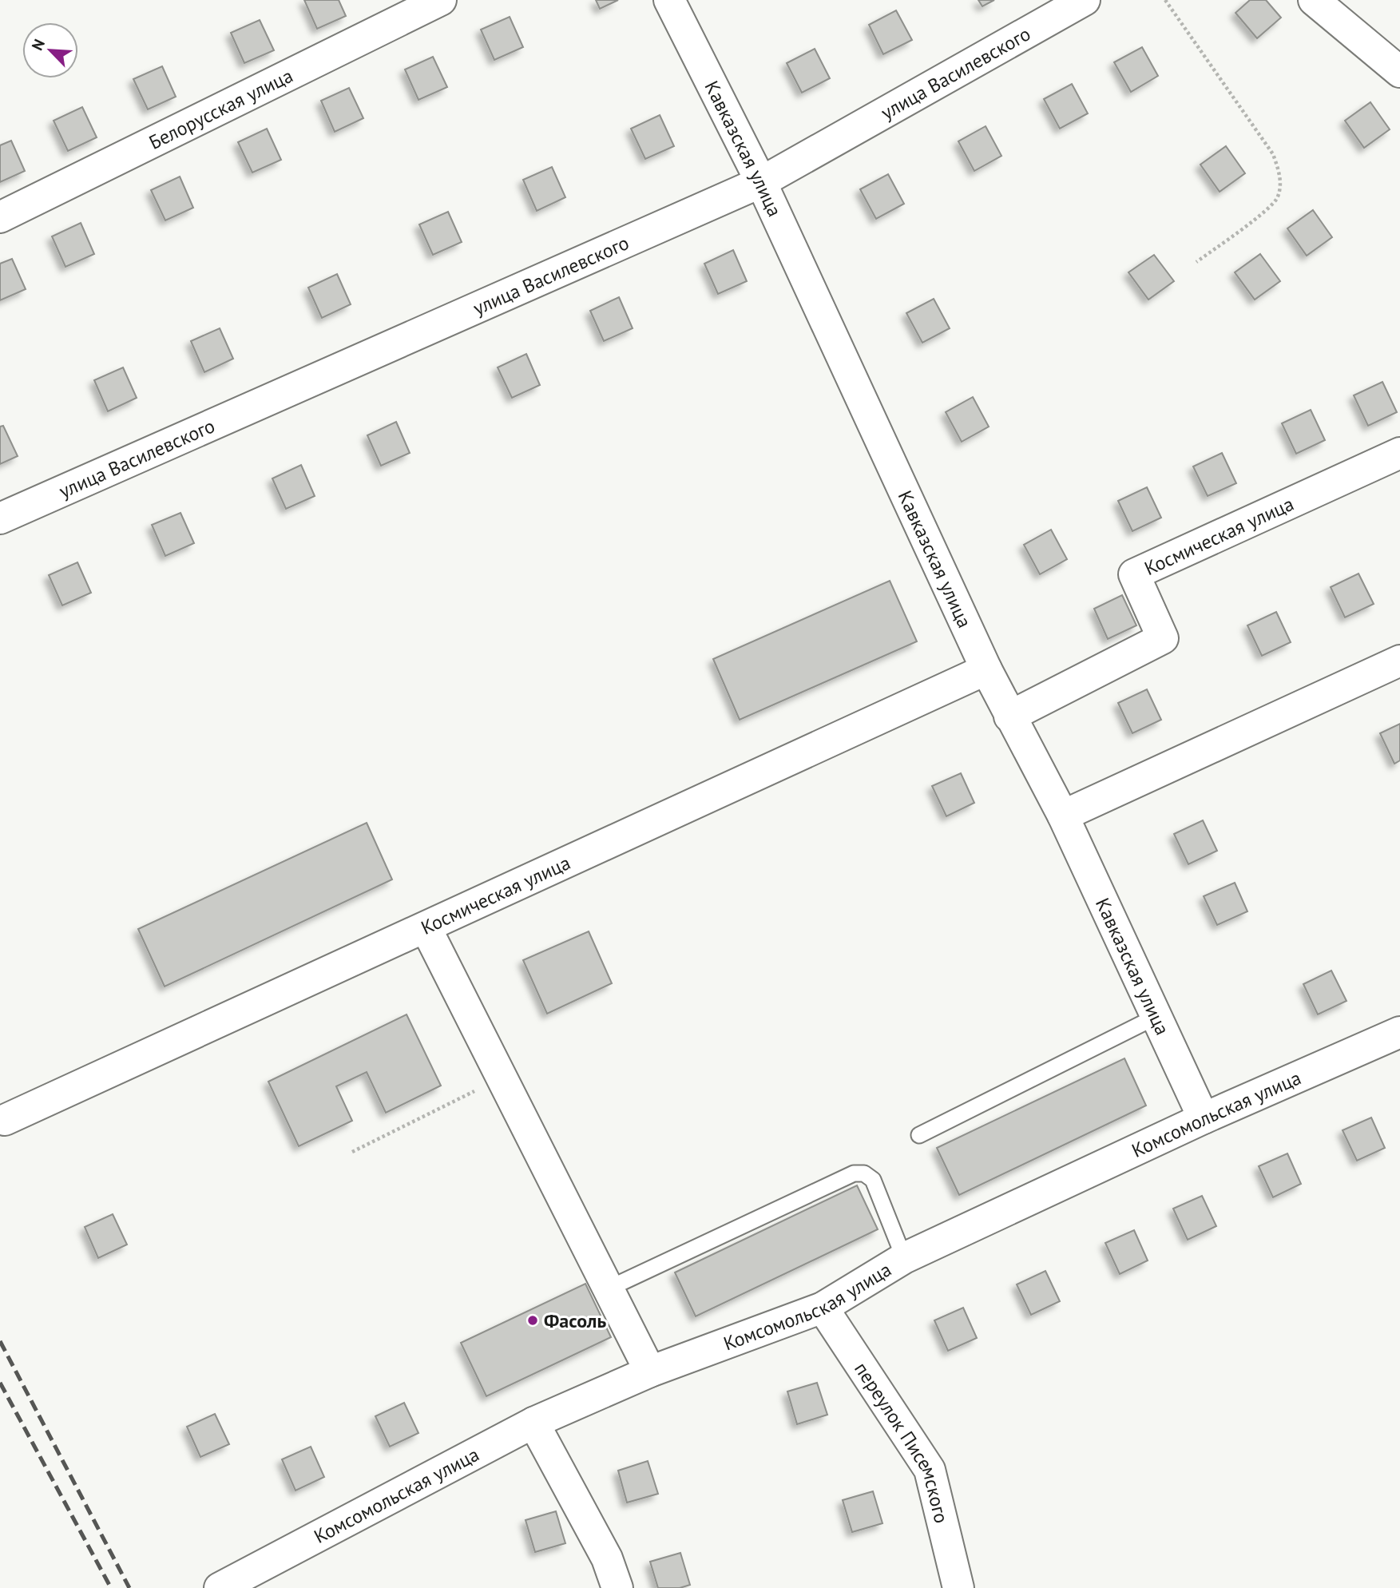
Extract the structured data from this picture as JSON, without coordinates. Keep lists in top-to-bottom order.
{
  "streets": {
    "street": [
      "улица Василевского",
      "Белорусская улица",
      "Кавказская улица",
      "Космическая улица",
      "Комсомольская улица",
      "переулок Писемского"
    ]
  },
  "crossings": [
    ["улица Василевского", "Кавказская улица"],
    ["Кавказская улица", "Космическая улица"],
    ["Кавказская улица", "Комсомольская улица"],
    ["Комсомольская улица", "переулок Писемского"]
  ],
  "places": ["Фасоль"],
  "north": "top left"
}
